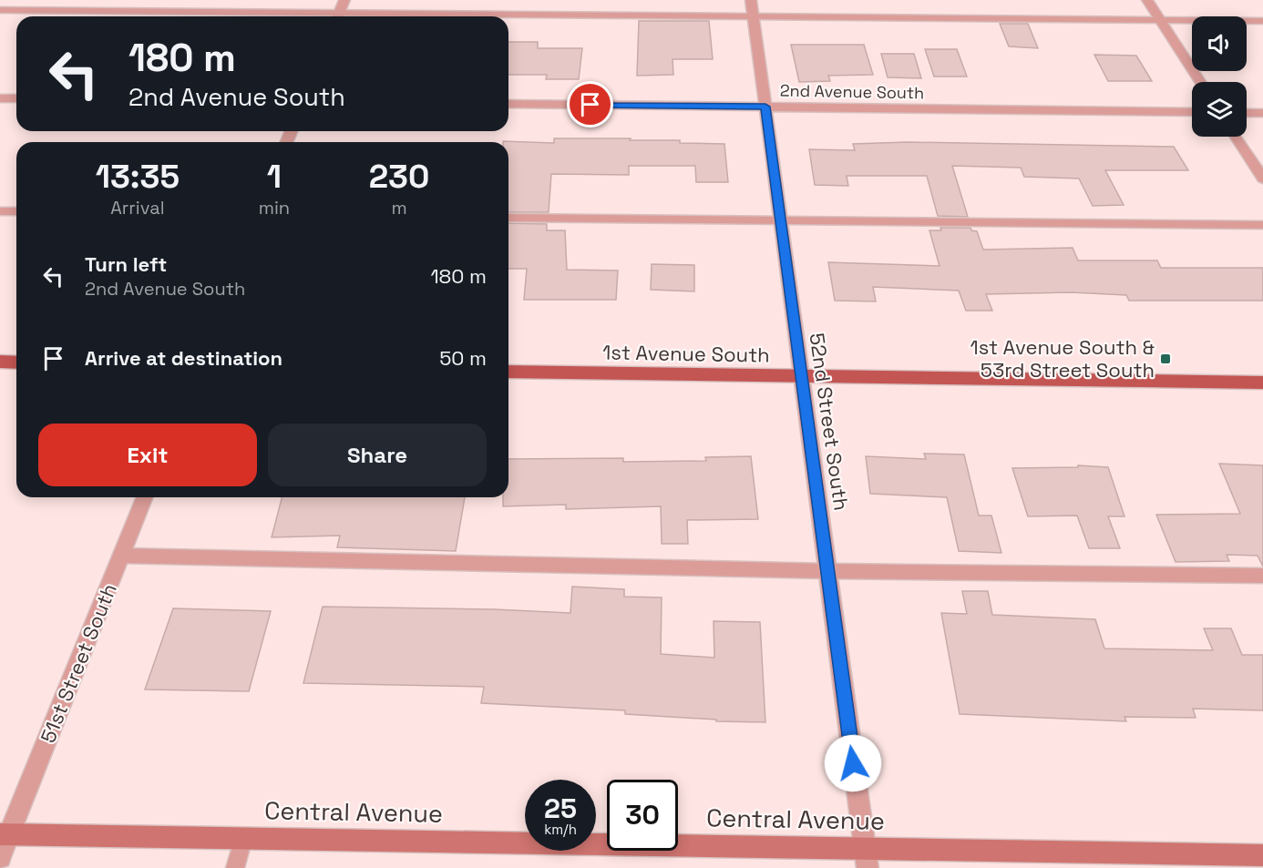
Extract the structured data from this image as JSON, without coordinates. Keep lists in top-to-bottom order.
{
  "streets": {
    "main road": ["1st Avenue South", "Central Avenue"],
    "street": ["2nd Avenue South", "52nd Street South", "51st Street South"]
  },
  "crossings": [
    ["2nd Avenue South", "52nd Street South"],
    ["1st Avenue South", "52nd Street South"],
    ["52nd Street South", "Central Avenue"],
    ["51st Street South", "Central Avenue"]
  ],
  "places": {
    "transit": ["1st Avenue South & 53rd Street South"]
  },
  "page": {
    "turn": ["180 m", "2nd Avenue South"],
    "eta": [
      "13:35",
      "Arrival",
      "1",
      "min",
      "230",
      "m"
    ],
    "list": [
      {
        "name": "Turn left",
        "note": "2nd Avenue South",
        "value": "180 m"
      },
      {
        "name": "Arrive at destination",
        "value": "50 m"
      }
    ],
    "buttons": ["Exit", "Share"],
    "speed": "25 km/h",
    "limit": "30"
  }
}
